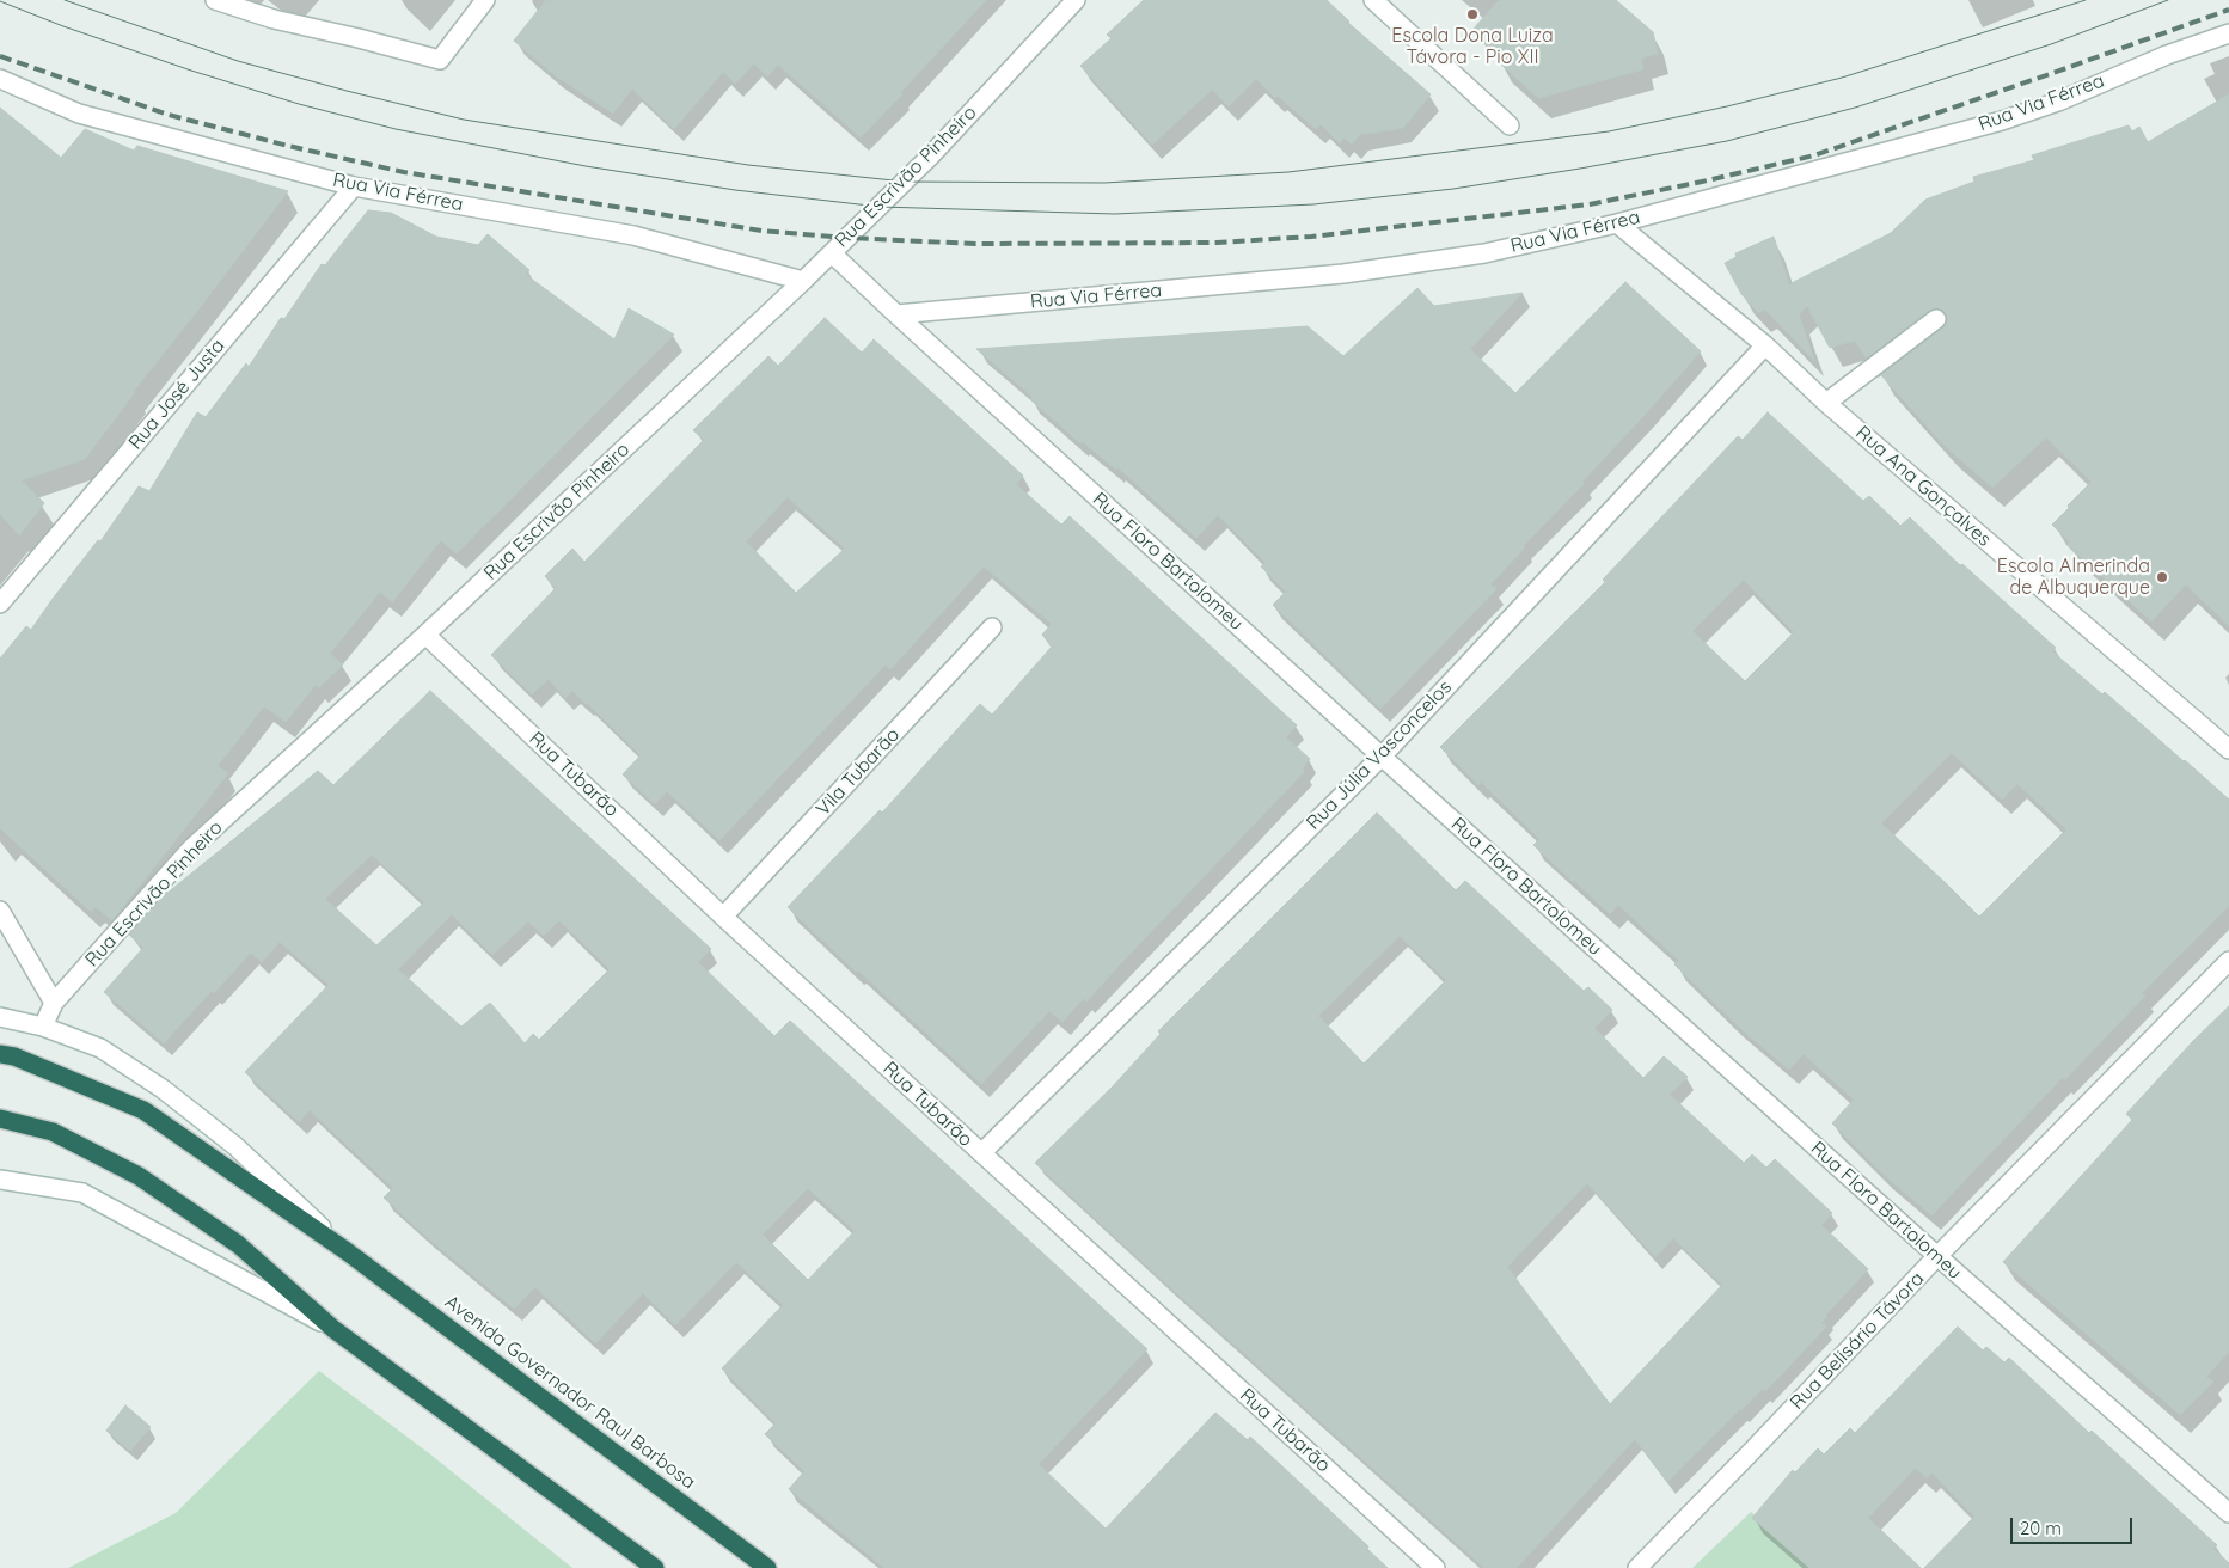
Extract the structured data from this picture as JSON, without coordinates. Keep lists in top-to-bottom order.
{
  "streets": {
    "highway": ["Avenida Governador Raul Barbosa"],
    "street": [
      "Rua Via Férrea",
      "Rua Escrivão Pinheiro",
      "Rua José Justa",
      "Rua Ana Gonçalves",
      "Rua Floro Bartolomeu",
      "Rua Júlia Vasconcelos",
      "Vila Tubarão",
      "Rua Tubarão",
      "Rua Belisário Távora"
    ]
  },
  "crossings": [
    ["Rua Via Férrea", "Rua Escrivão Pinheiro"],
    ["Rua Via Férrea", "Rua José Justa"],
    ["Rua Via Férrea", "Rua Ana Gonçalves"],
    ["Rua Via Férrea", "Rua Floro Bartolomeu"],
    ["Rua Escrivão Pinheiro", "Rua Floro Bartolomeu"],
    ["Rua Escrivão Pinheiro", "Rua Tubarão"],
    ["Rua Escrivão Pinheiro", "Avenida Governador Raul Barbosa"],
    ["Rua Ana Gonçalves", "Rua Júlia Vasconcelos"],
    ["Rua Floro Bartolomeu", "Rua Júlia Vasconcelos"],
    ["Rua Floro Bartolomeu", "Rua Belisário Távora"],
    ["Rua Júlia Vasconcelos", "Rua Tubarão"],
    ["Vila Tubarão", "Rua Tubarão"]
  ],
  "places": ["Escola Dona Luiza Távora - Pio XII", "Escola Almerinda de Albuquerque"],
  "scale_bar": "20 m"
}
